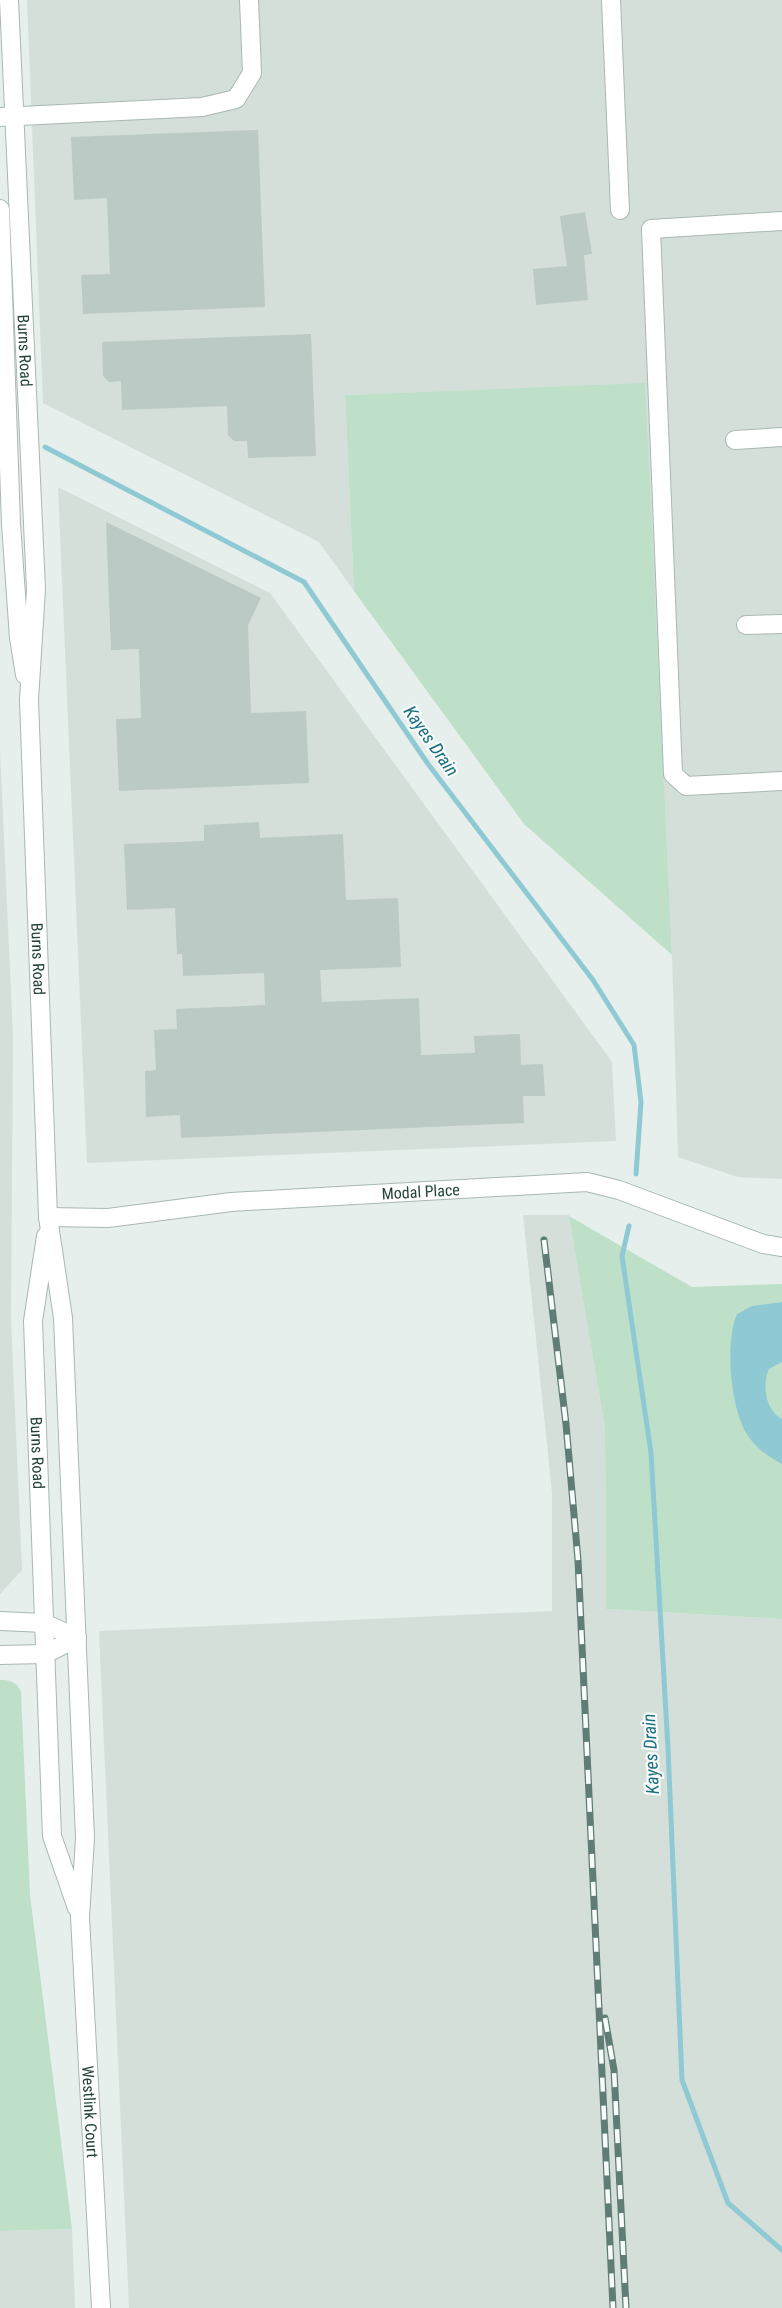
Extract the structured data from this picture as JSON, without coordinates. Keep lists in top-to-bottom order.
{
  "streets": {
    "street": ["Burns Road", "Modal Place", "Westlink Court"]
  },
  "crossings": [
    ["Burns Road", "Modal Place"],
    ["Burns Road", "Westlink Court"]
  ],
  "water": ["Kayes Drain"]
}
